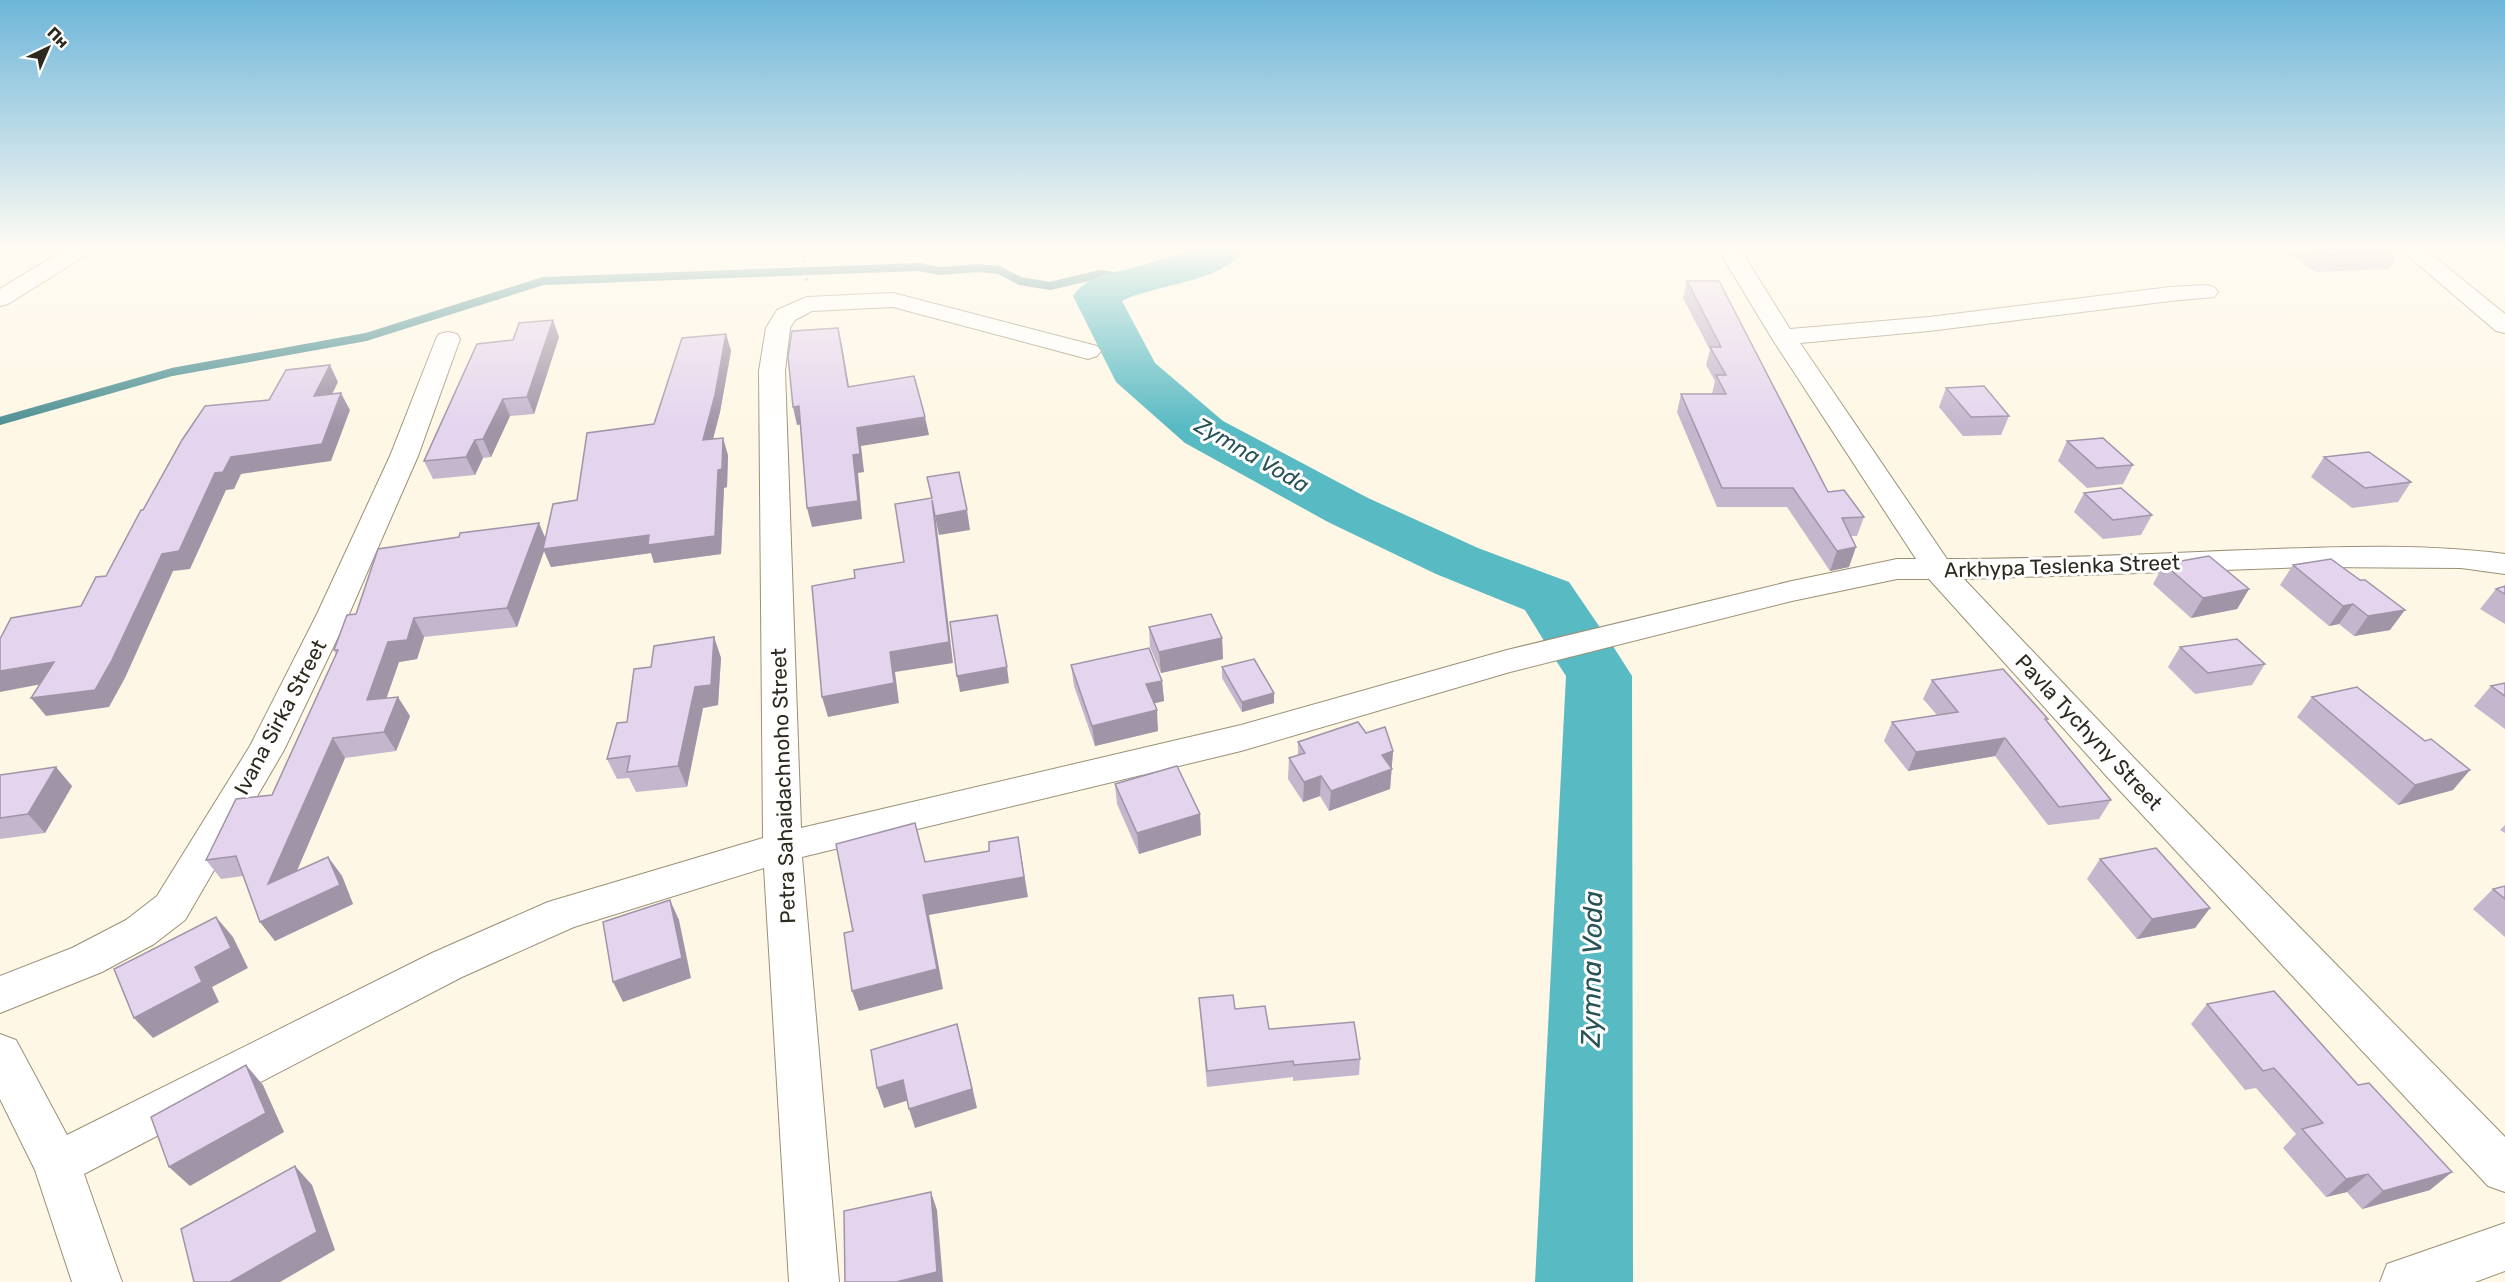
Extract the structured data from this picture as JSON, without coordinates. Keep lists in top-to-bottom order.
{
  "streets": {
    "street": [
      "Arkhypa Teslenka Street",
      "Ivana Sirka Street",
      "Pavla Tychyny Street",
      "Petra Sahaidachnoho Street"
    ]
  },
  "crossings": [
    ["Arkhypa Teslenka Street", "Pavla Tychyny Street"],
    ["Arkhypa Teslenka Street", "Petra Sahaidachnoho Street"]
  ],
  "water": ["Zymna Voda"],
  "north": "top right"
}
